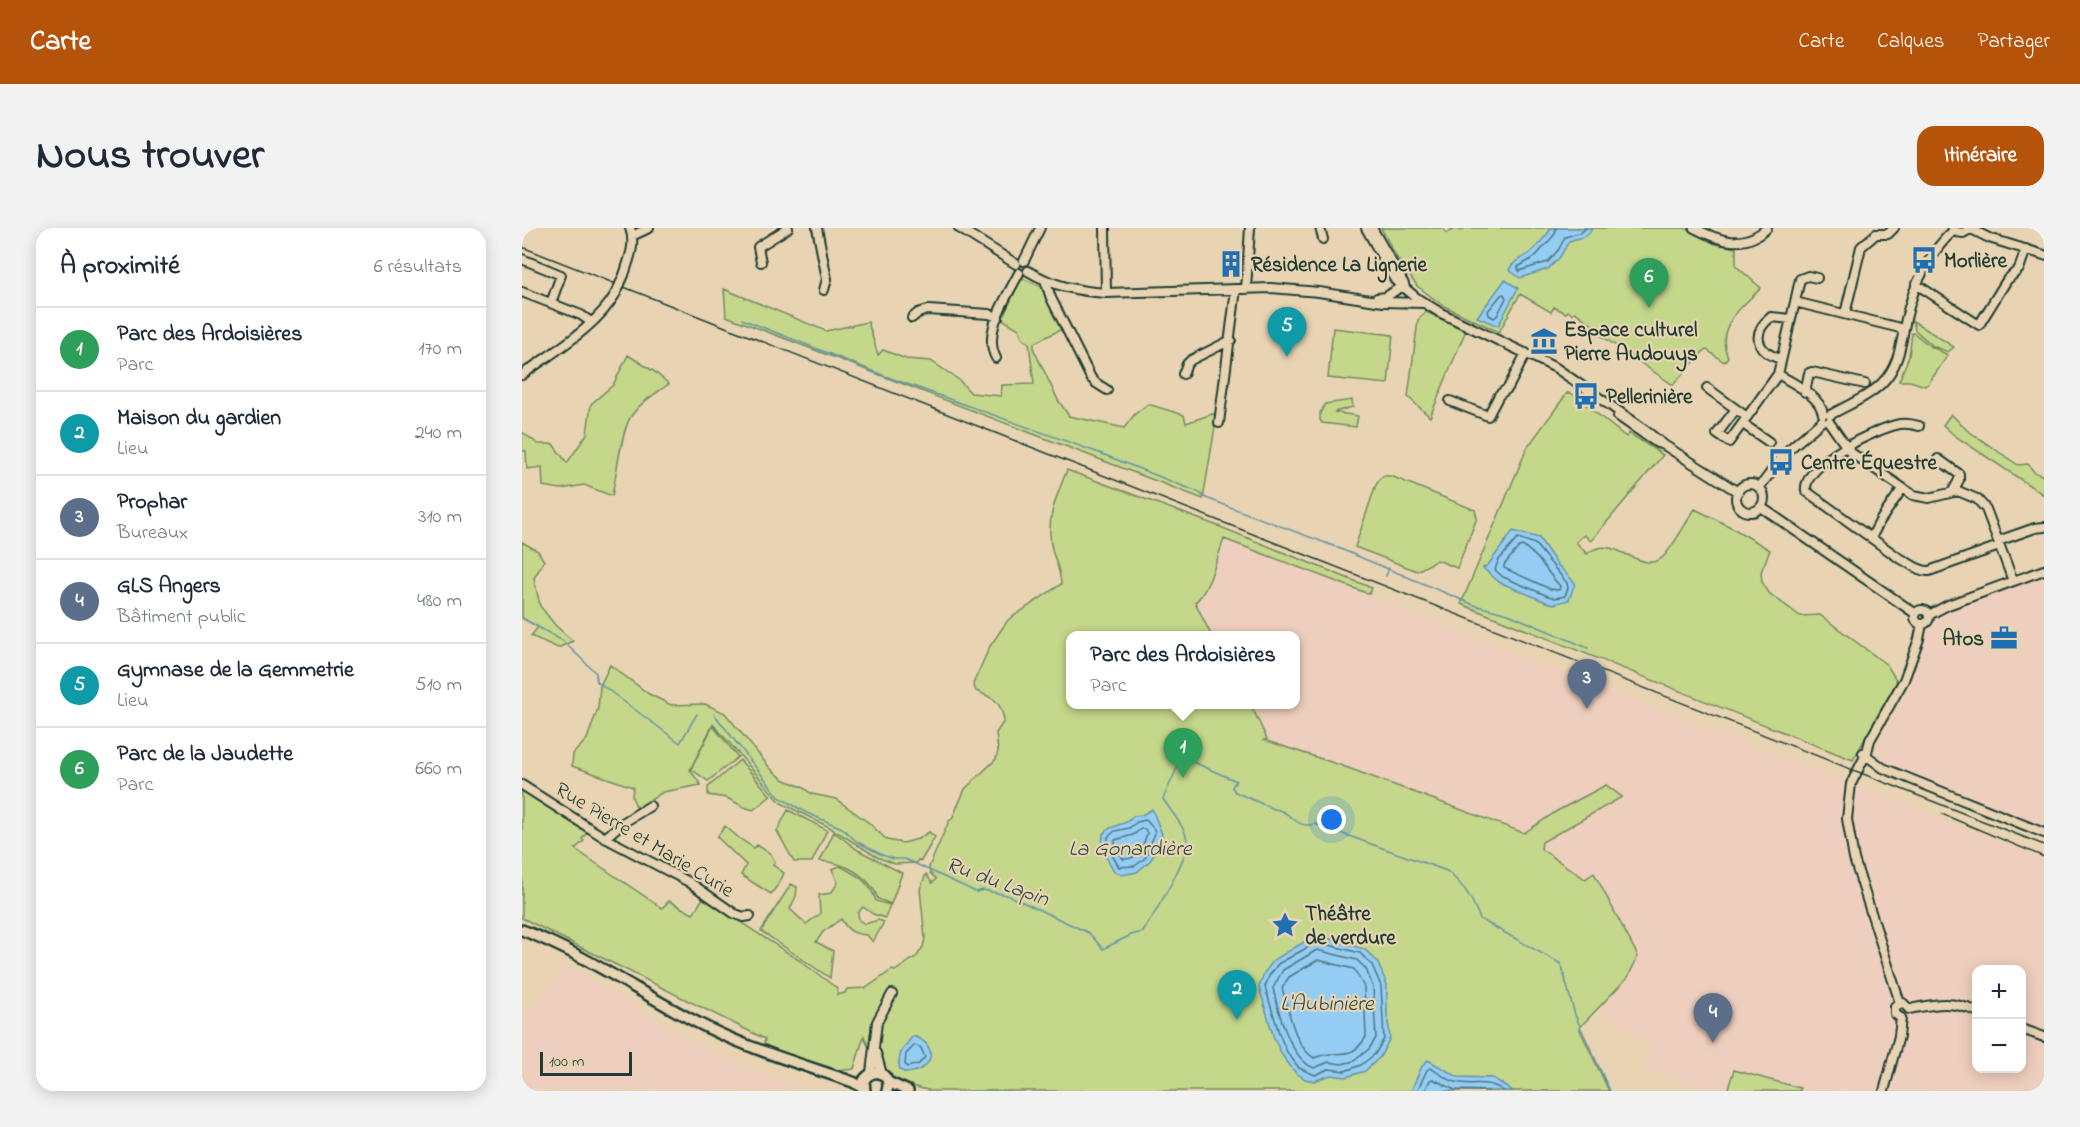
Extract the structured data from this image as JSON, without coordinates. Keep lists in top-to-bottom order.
{
  "streets": {
    "street": ["Rue Pierre et Marie Curie"]
  },
  "water": ["La Gonardière", "Ru du Lapin", "L'Aubinière"],
  "places": {
    "bus stop": ["Morlière", "Pellerinière", "Centre Équestre"],
    "building": ["Résidence La Lignerie"],
    "museum": ["Espace culturel Pierre Audouys"],
    "office": ["Atos"],
    "place": ["Théâtre de verdure"]
  },
  "scale_bar": "100 m",
  "page": {
    "header": "Carte",
    "nav": ["Carte", "Calques", "Partager"],
    "title": "Nous trouver",
    "buttons": "Itinéraire",
    "heading": ["À proximité", "6 résultats"],
    "pins": [
      "6",
      "5",
      "3",
      "1",
      "2",
      "4"
    ],
    "list": [
      {
        "mark": "1",
        "name": "Parc des Ardoisières",
        "note": "Parc",
        "value": "170 m"
      },
      {
        "mark": "2",
        "name": "Maison du gardien",
        "note": "Lieu",
        "value": "240 m"
      },
      {
        "mark": "3",
        "name": "Prophar",
        "note": "Bureaux",
        "value": "310 m"
      },
      {
        "mark": "4",
        "name": "GLS Angers",
        "note": "Bâtiment public",
        "value": "480 m"
      },
      {
        "mark": "5",
        "name": "Gymnase de la Gemmetrie",
        "note": "Lieu",
        "value": "510 m"
      },
      {
        "mark": "6",
        "name": "Parc de la Jaudette",
        "note": "Parc",
        "value": "660 m"
      }
    ],
    "popup": ["Parc des Ardoisières", "Parc"],
    "map_buttons": ["+", "−"],
    "scale": "100 m"
  }
}
